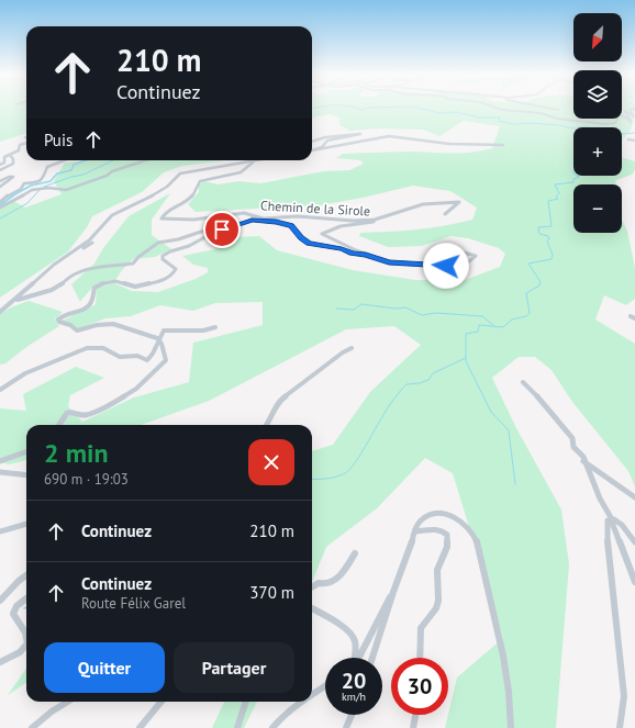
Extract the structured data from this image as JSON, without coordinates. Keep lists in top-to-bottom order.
{
  "streets": {
    "street": ["Chemin de la Sirole"]
  },
  "north": "bottom left",
  "page": {
    "map_buttons": ["+", "−"],
    "turn": ["210 m", "Continuez"],
    "then": "Puis",
    "heading": ["2 min", "690 m · 19:03"],
    "list": [
      {
        "name": "Continuez",
        "value": "210 m"
      },
      {
        "name": "Continuez",
        "note": "Route Félix Garel",
        "value": "370 m"
      }
    ],
    "buttons": ["Quitter", "Partager"],
    "speed": "20 km/h",
    "limit": "30"
  }
}
